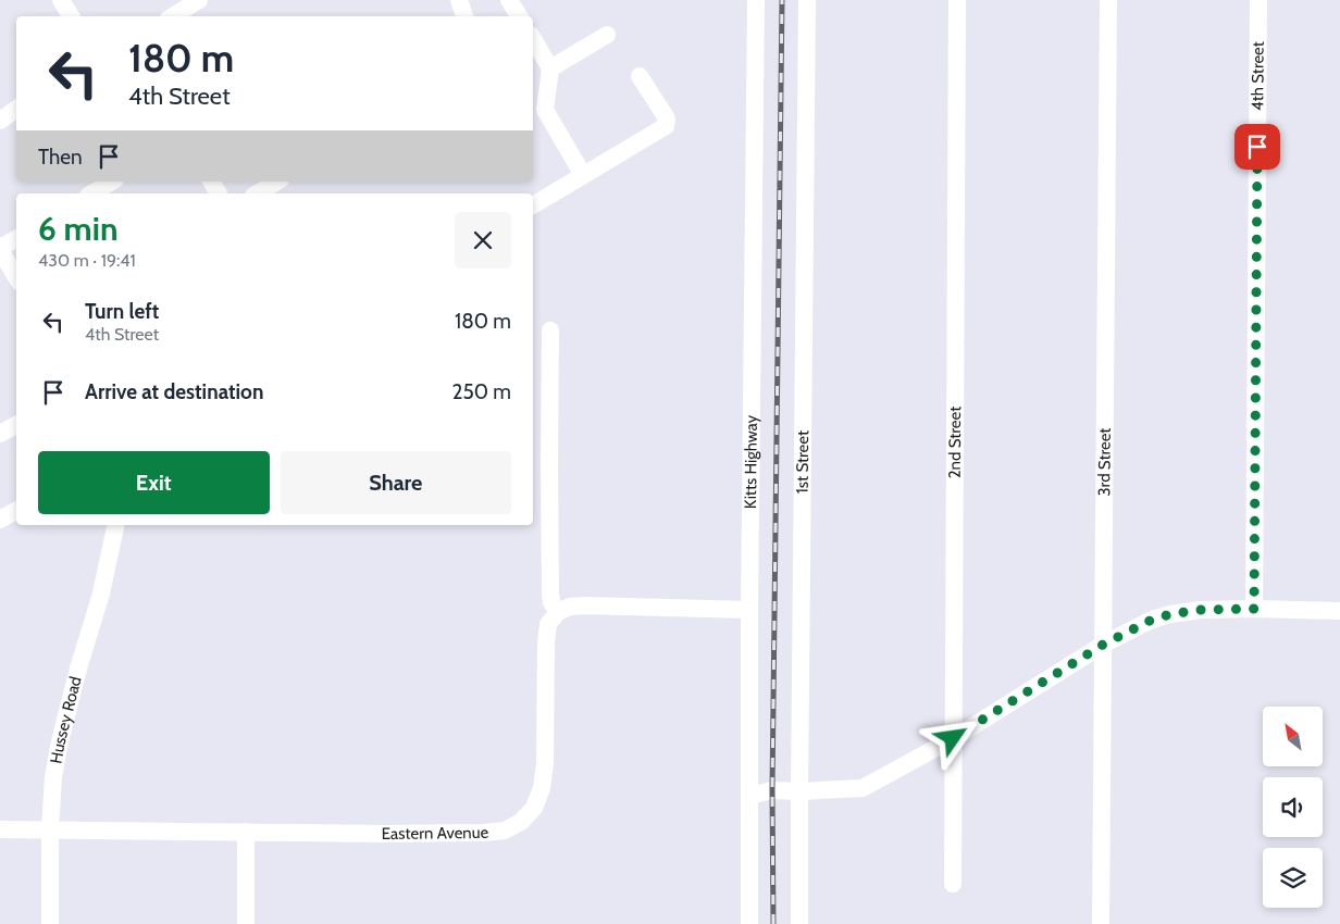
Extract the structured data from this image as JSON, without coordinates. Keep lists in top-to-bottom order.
{
  "streets": {
    "street": [
      "4th Street",
      "2nd Street",
      "Kitts Highway",
      "1st Street",
      "3rd Street",
      "Hussey Road",
      "Eastern Avenue"
    ]
  },
  "crossings": [
    ["Hussey Road", "Eastern Avenue"]
  ],
  "north": "top left",
  "page": {
    "turn": ["180 m", "4th Street"],
    "then": "Then",
    "heading": ["6 min", "430 m · 19:41"],
    "list": [
      {
        "name": "Turn left",
        "note": "4th Street",
        "value": "180 m"
      },
      {
        "name": "Arrive at destination",
        "value": "250 m"
      }
    ],
    "buttons": ["Exit", "Share"]
  }
}
